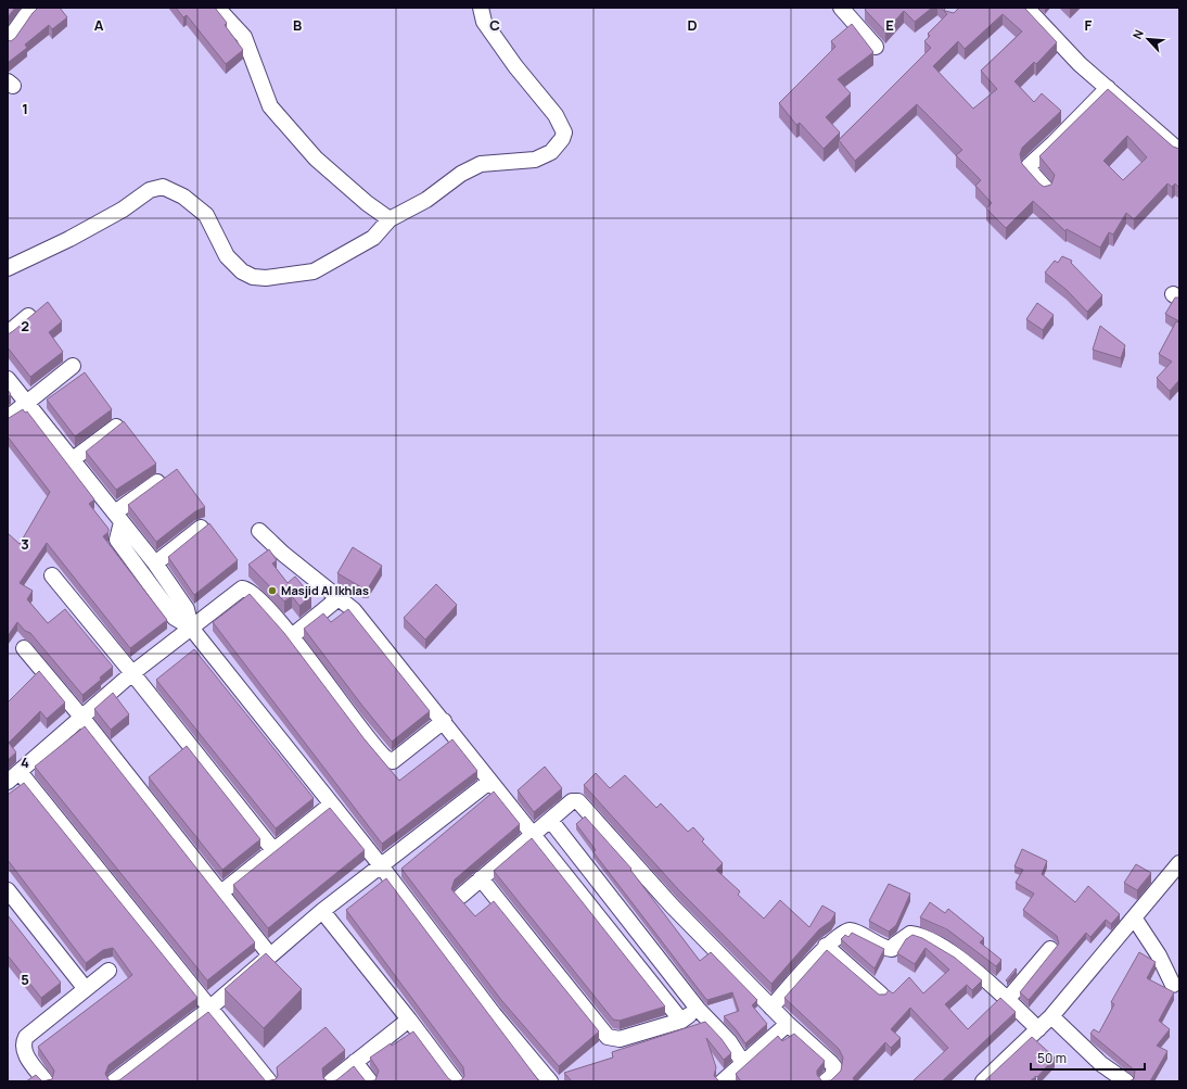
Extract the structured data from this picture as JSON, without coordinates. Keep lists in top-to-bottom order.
{
  "places": ["Masjid Al Ikhlas"],
  "scale_bar": "50 m",
  "north": "top left",
  "grid": {
    "columns": [
      "A",
      "B",
      "C",
      "D",
      "E",
      "F"
    ],
    "rows": [
      "1",
      "2",
      "3",
      "4",
      "5"
    ]
  }
}
